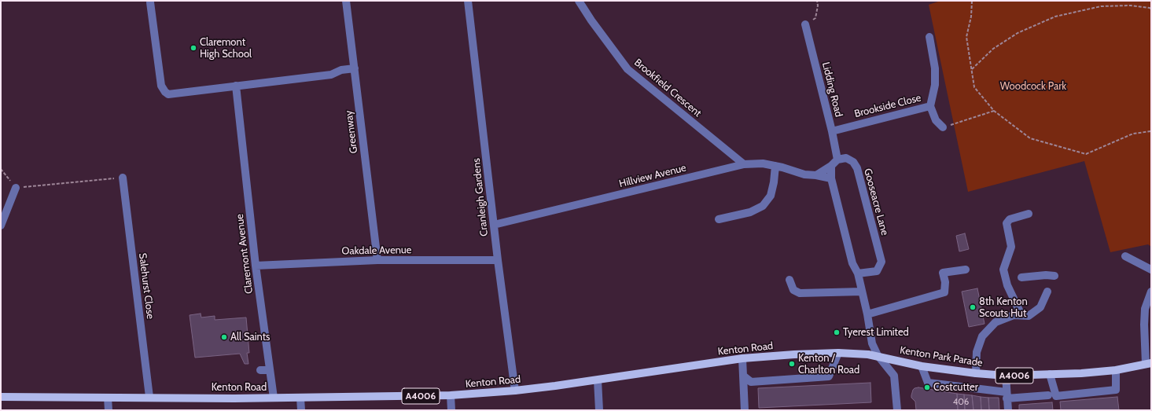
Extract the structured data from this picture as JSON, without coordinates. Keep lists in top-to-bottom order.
{
  "streets": {
    "main road": ["Kenton Road", "Kenton Park Parade", "A4006"],
    "street": [
      "Brookfield Crescent",
      "Lidding Road",
      "Brookside Close",
      "Greenway",
      "Hillview Avenue",
      "Cranleigh Gardens",
      "Gooseacre Lane",
      "Oakdale Avenue",
      "Claremont Avenue",
      "Salehurst Close"
    ]
  },
  "crossings": [
    ["Brookfield Crescent", "Hillview Avenue"],
    ["Lidding Road", "Brookside Close"],
    ["Lidding Road", "Gooseacre Lane"],
    ["Greenway", "Oakdale Avenue"],
    ["Hillview Avenue", "Cranleigh Gardens"],
    ["Cranleigh Gardens", "Oakdale Avenue"],
    ["Cranleigh Gardens", "Kenton Road"],
    ["Oakdale Avenue", "Claremont Avenue"],
    ["Claremont Avenue", "Kenton Road"],
    ["Salehurst Close", "Kenton Road"],
    ["Kenton Road", "Kenton Park Parade"]
  ],
  "parks": ["Woodcock Park"],
  "places": [
    "Claremont High School",
    "8th Kenton Scouts Hut",
    "Tyerest Limited",
    "All Saints",
    "Kenton / Charlton Road",
    "Costcutter"
  ],
  "house_numbers": ["406"]
}
